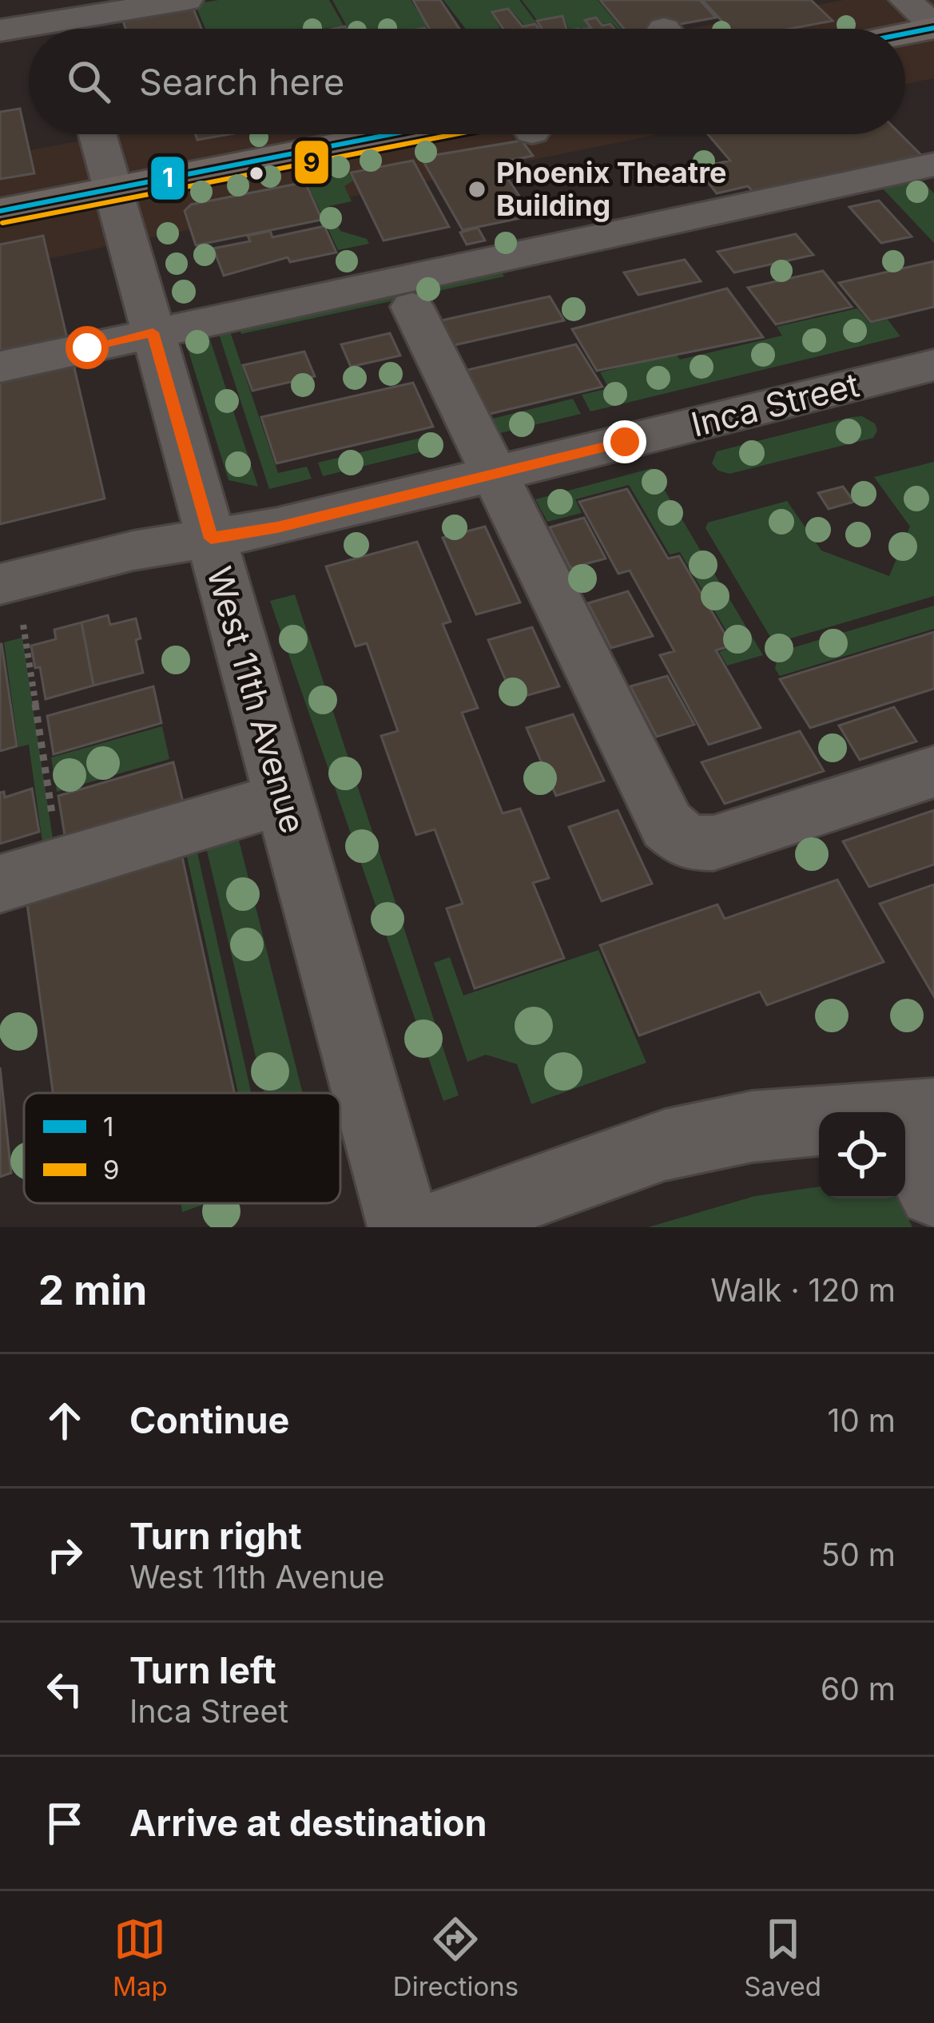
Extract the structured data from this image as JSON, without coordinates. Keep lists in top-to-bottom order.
{
  "streets": {
    "street": ["Inca Street", "West 11th Avenue"]
  },
  "crossings": [
    ["Inca Street", "West 11th Avenue"]
  ],
  "places": ["Phoenix Theatre Building"],
  "lines": ["transit line 1", "transit line 9"],
  "legend": ["1", "9"],
  "page": {
    "search": "Search here",
    "heading": ["2 min", "Walk · 120 m"],
    "list": [
      ["Continue", "10 m"],
      ["Turn right", "West 11th Avenue", "50 m"],
      ["Turn left", "Inca Street", "60 m"],
      "Arrive at destination"
    ],
    "nav": ["Map", "Directions", "Saved"]
  }
}
